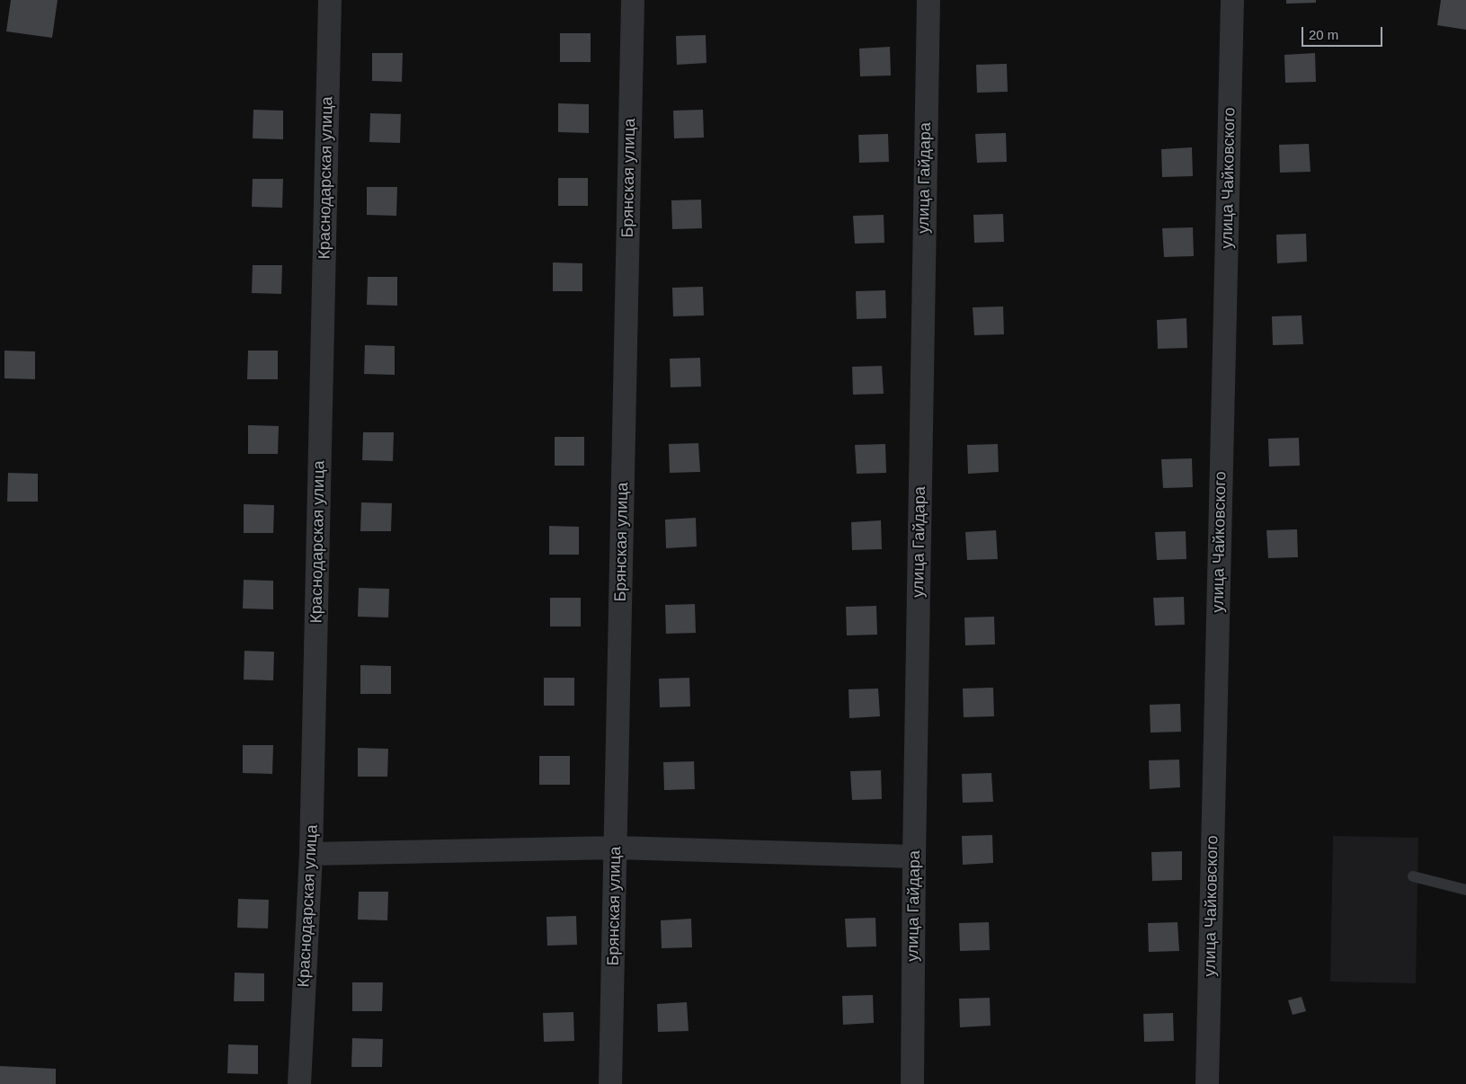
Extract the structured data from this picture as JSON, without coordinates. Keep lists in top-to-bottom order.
{
  "streets": {
    "street": [
      "Краснодарская улица",
      "Брянская улица",
      "улица Гайдара",
      "улица Чайковского"
    ]
  },
  "scale_bar": "20 m"
}
